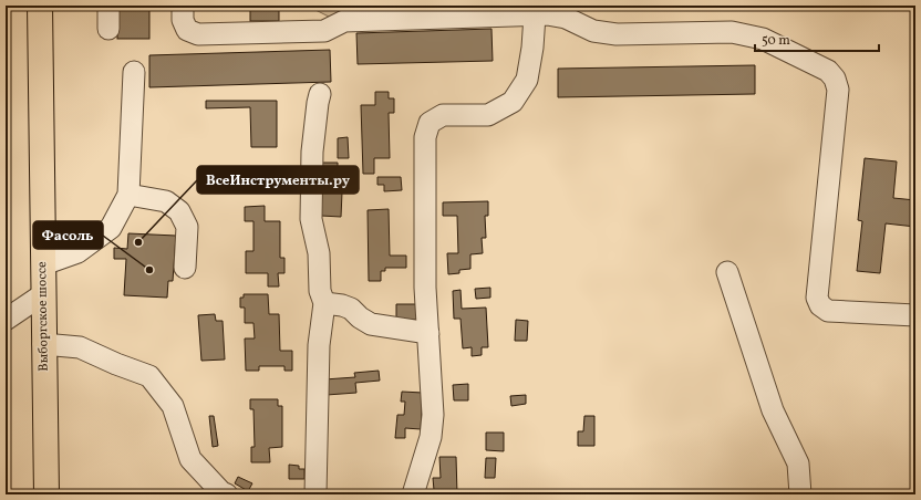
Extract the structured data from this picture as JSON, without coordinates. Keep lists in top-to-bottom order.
{
  "streets": {
    "main road": ["Выборгское шоссе"]
  },
  "places": ["ВсеИнструменты.ру", "Фасоль"],
  "scale_bar": "50 m"
}
